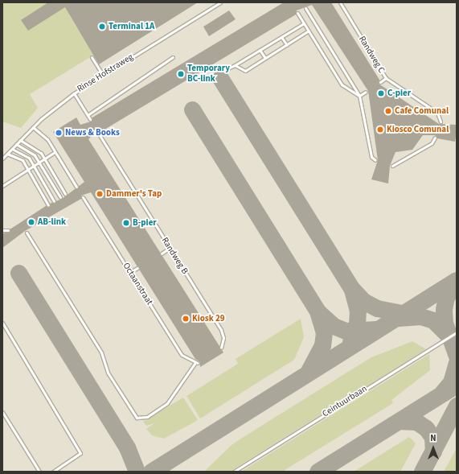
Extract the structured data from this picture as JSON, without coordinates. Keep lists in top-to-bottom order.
{
  "streets": {
    "lane": [
      "Randweg C",
      "Rinse Hofstraweg",
      "Randweg B",
      "Octaanstraat",
      "Ceintuurbaan"
    ]
  },
  "places": [
    "Terminal 1A",
    "Temporary BC-link",
    "C-pier",
    "Cafe Comunal",
    "Kiosco Comunal",
    "News & Books",
    "Dammer's Tap",
    "AB-link",
    "B-pier",
    "Kiosk 29"
  ],
  "north": "top"
}
